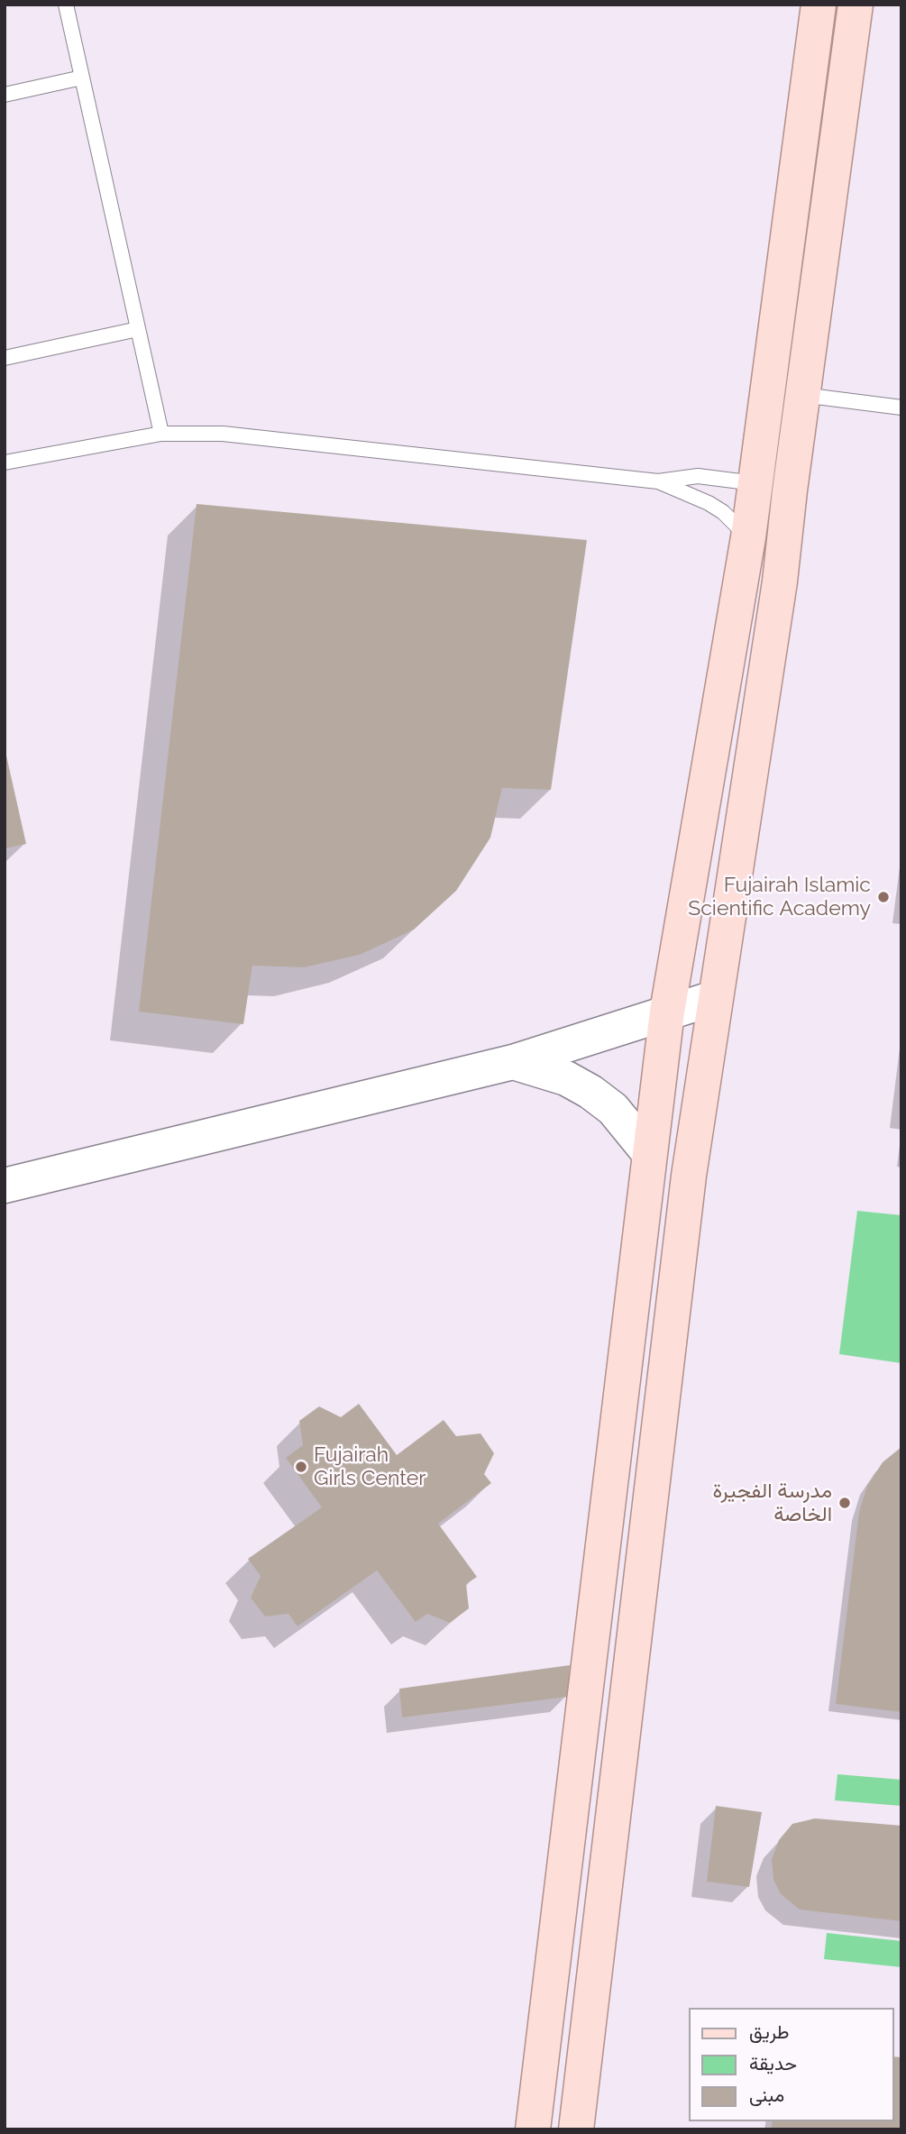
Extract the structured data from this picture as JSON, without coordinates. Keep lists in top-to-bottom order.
{
  "places": ["Fujairah Islamic Scientific Academy", "Fujairah Girls Center", "مدرسة الفجيرة الخاصة"],
  "legend": ["طريق", "حديقة", "مبنى"]
}
